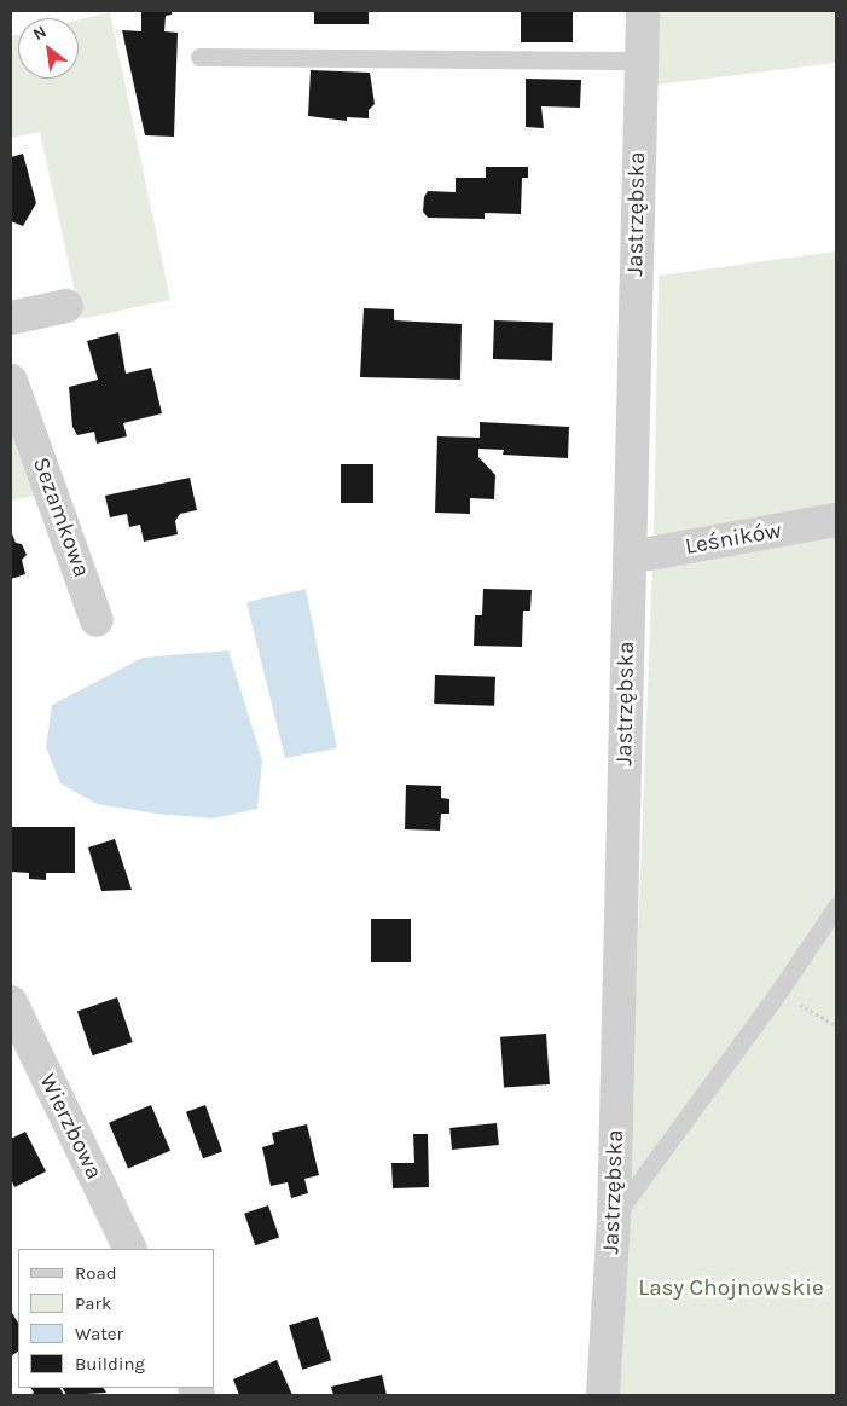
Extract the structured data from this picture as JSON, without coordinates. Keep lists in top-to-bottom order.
{
  "streets": {
    "street": [
      "Jastrzębska",
      "Sezamkowa",
      "Leśników",
      "Wierzbowa"
    ]
  },
  "crossings": [
    ["Jastrzębska", "Leśników"]
  ],
  "parks": ["Lasy Chojnowskie"],
  "legend": [
    "Road",
    "Park",
    "Water",
    "Building"
  ],
  "north": "top left"
}
